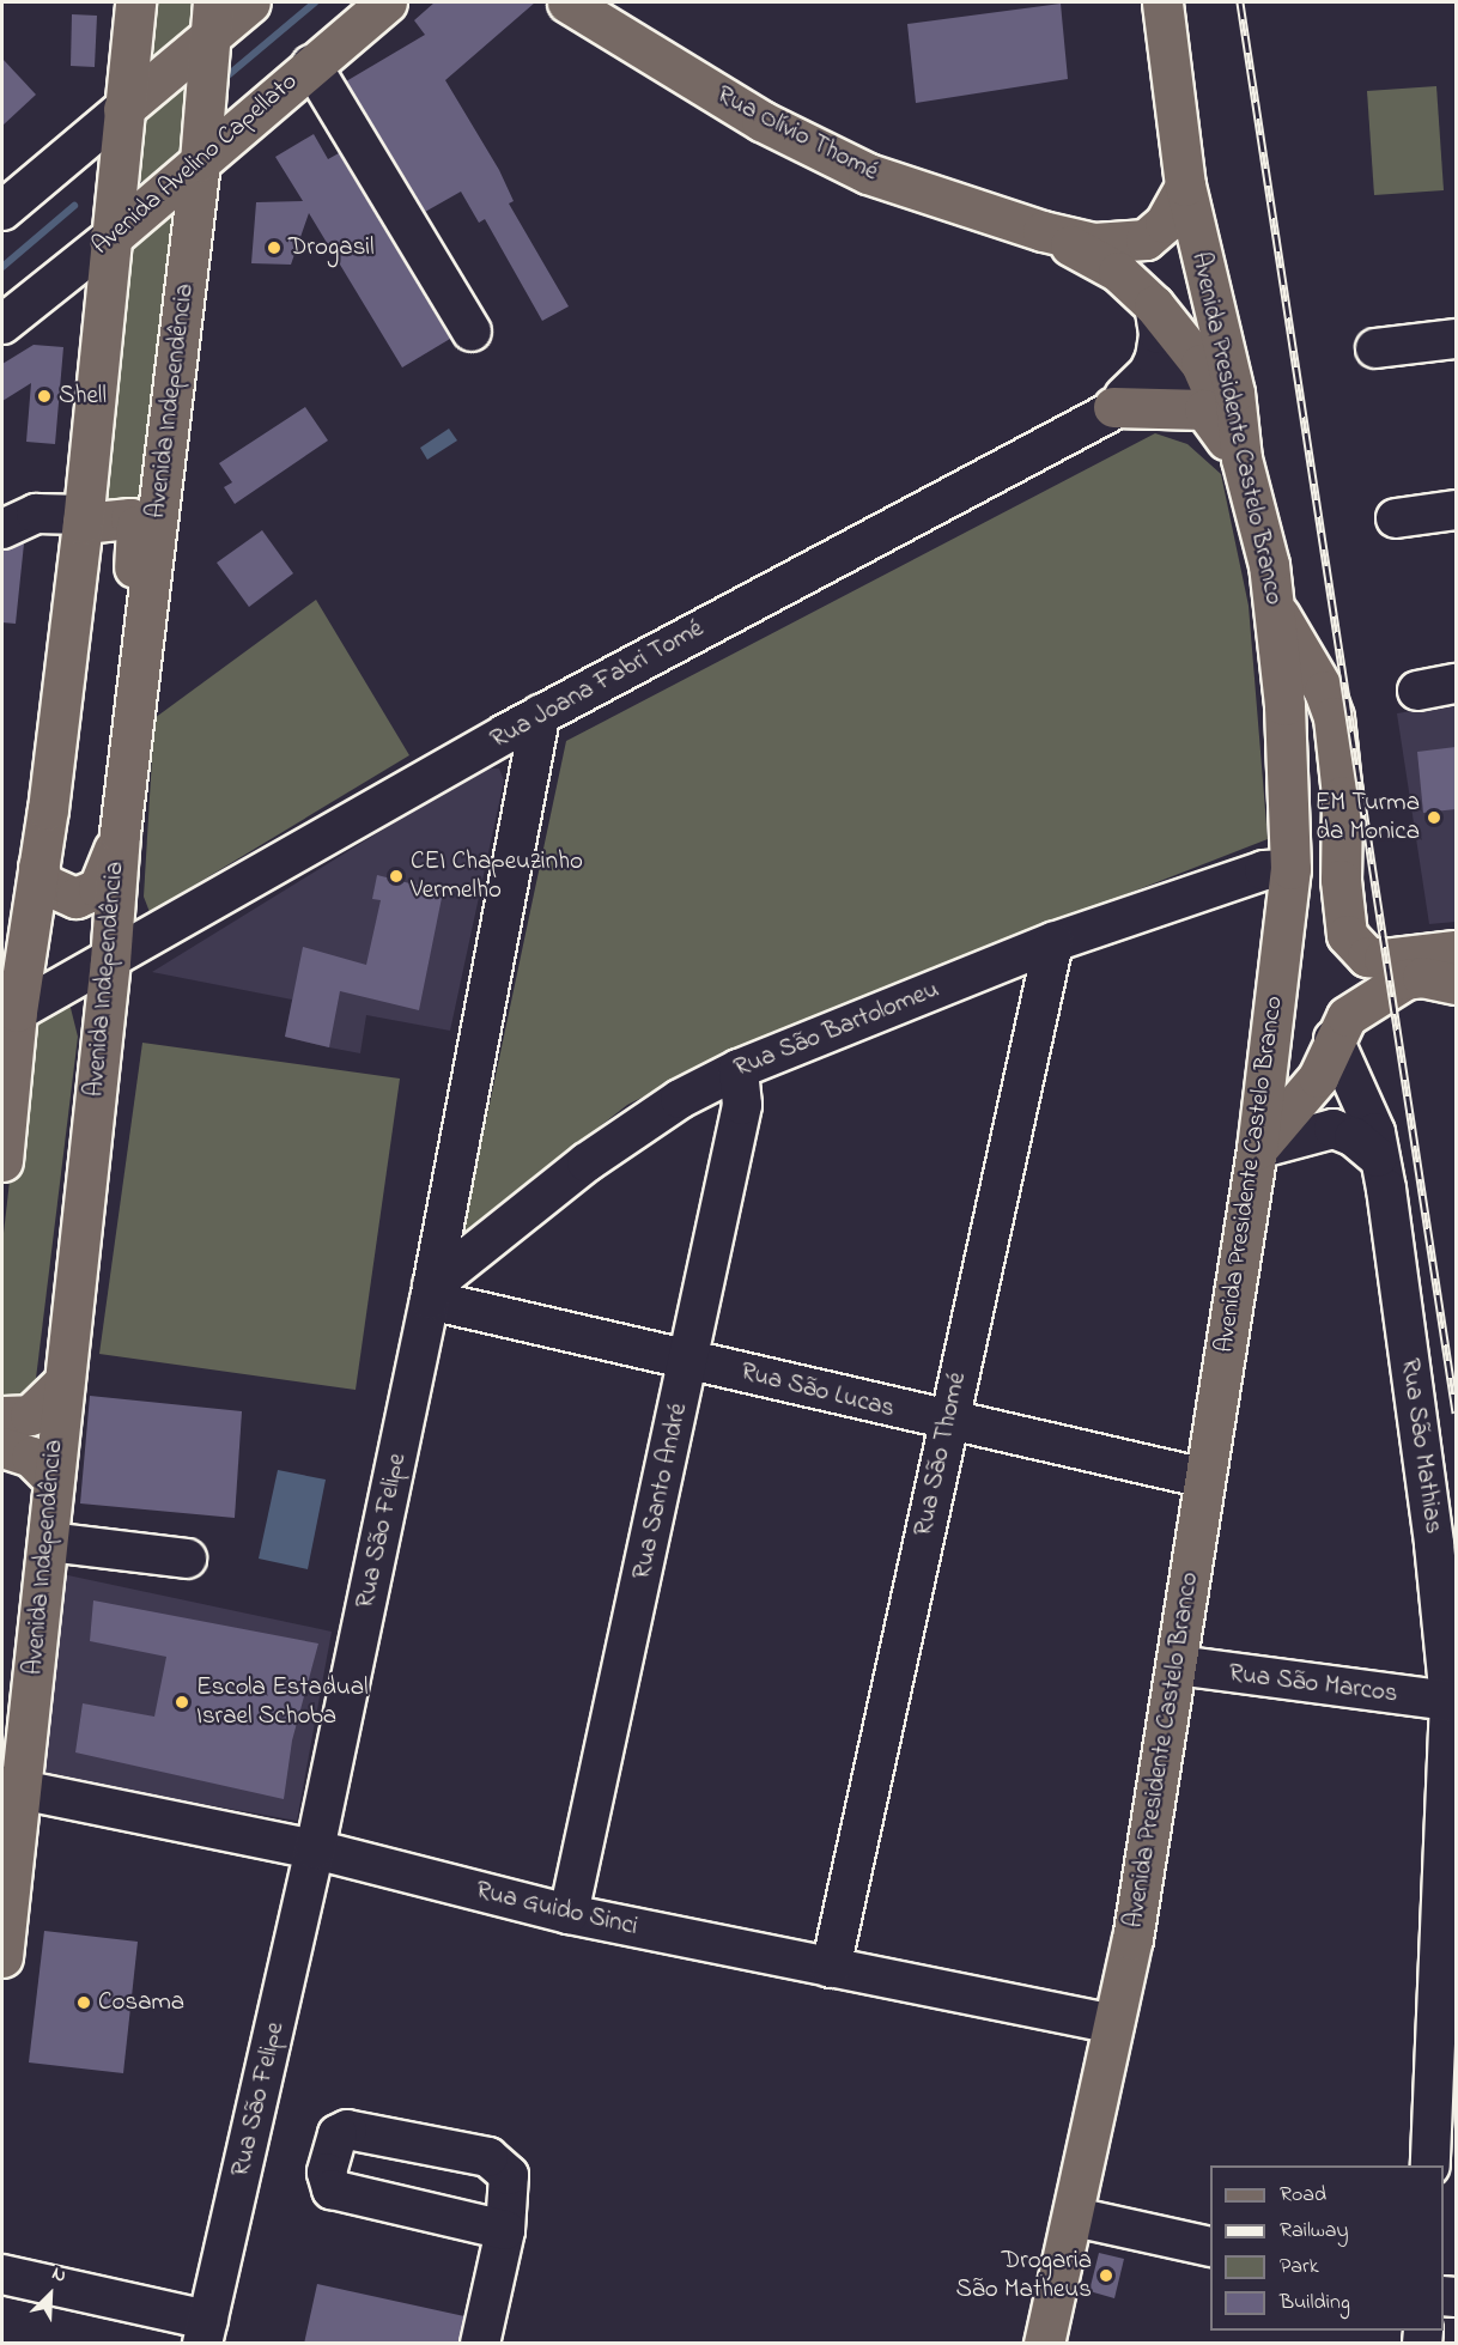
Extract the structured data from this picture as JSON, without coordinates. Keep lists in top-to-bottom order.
{
  "streets": {
    "main road": [
      "Rua Olívio Thomé",
      "Avenida Avelino Capellato",
      "Avenida Independência",
      "Avenida Presidente Castelo Branco"
    ],
    "street": [
      "Rua Joana Fabri Tomé",
      "Rua São Bartolomeu",
      "Rua São Lucas",
      "Rua São Mathias",
      "Rua São Thomé",
      "Rua Santo André",
      "Rua São Felipe",
      "Rua São Marcos",
      "Rua Guido Sinci"
    ]
  },
  "crossings": [
    ["Avenida Avelino Capellato", "Avenida Independência"],
    ["Avenida Independência", "Rua Joana Fabri Tomé"],
    ["Avenida Independência", "Rua Guido Sinci"],
    ["Avenida Presidente Castelo Branco", "Rua São Bartolomeu"],
    ["Avenida Presidente Castelo Branco", "Rua São Lucas"],
    ["Avenida Presidente Castelo Branco", "Rua São Marcos"],
    ["Avenida Presidente Castelo Branco", "Rua Guido Sinci"],
    ["Rua Joana Fabri Tomé", "Rua São Felipe"],
    ["Rua São Bartolomeu", "Rua São Lucas"],
    ["Rua São Bartolomeu", "Rua São Thomé"],
    ["Rua São Bartolomeu", "Rua Santo André"],
    ["Rua São Bartolomeu", "Rua São Felipe"],
    ["Rua São Lucas", "Rua São Thomé"],
    ["Rua São Lucas", "Rua Santo André"],
    ["Rua São Lucas", "Rua São Felipe"],
    ["Rua São Mathias", "Rua São Marcos"],
    ["Rua São Thomé", "Rua Guido Sinci"],
    ["Rua Santo André", "Rua Guido Sinci"],
    ["Rua São Felipe", "Rua Guido Sinci"]
  ],
  "places": [
    "Drogasil",
    "Shell",
    "EM Turma da Monica",
    "CEI Chapeuzinho Vermelho",
    "Escola Estadual Israel Schoba",
    "Cosama",
    "Drogaria São Matheus"
  ],
  "legend": [
    "Road",
    "Railway",
    "Park",
    "Building"
  ],
  "north": "top right"
}
